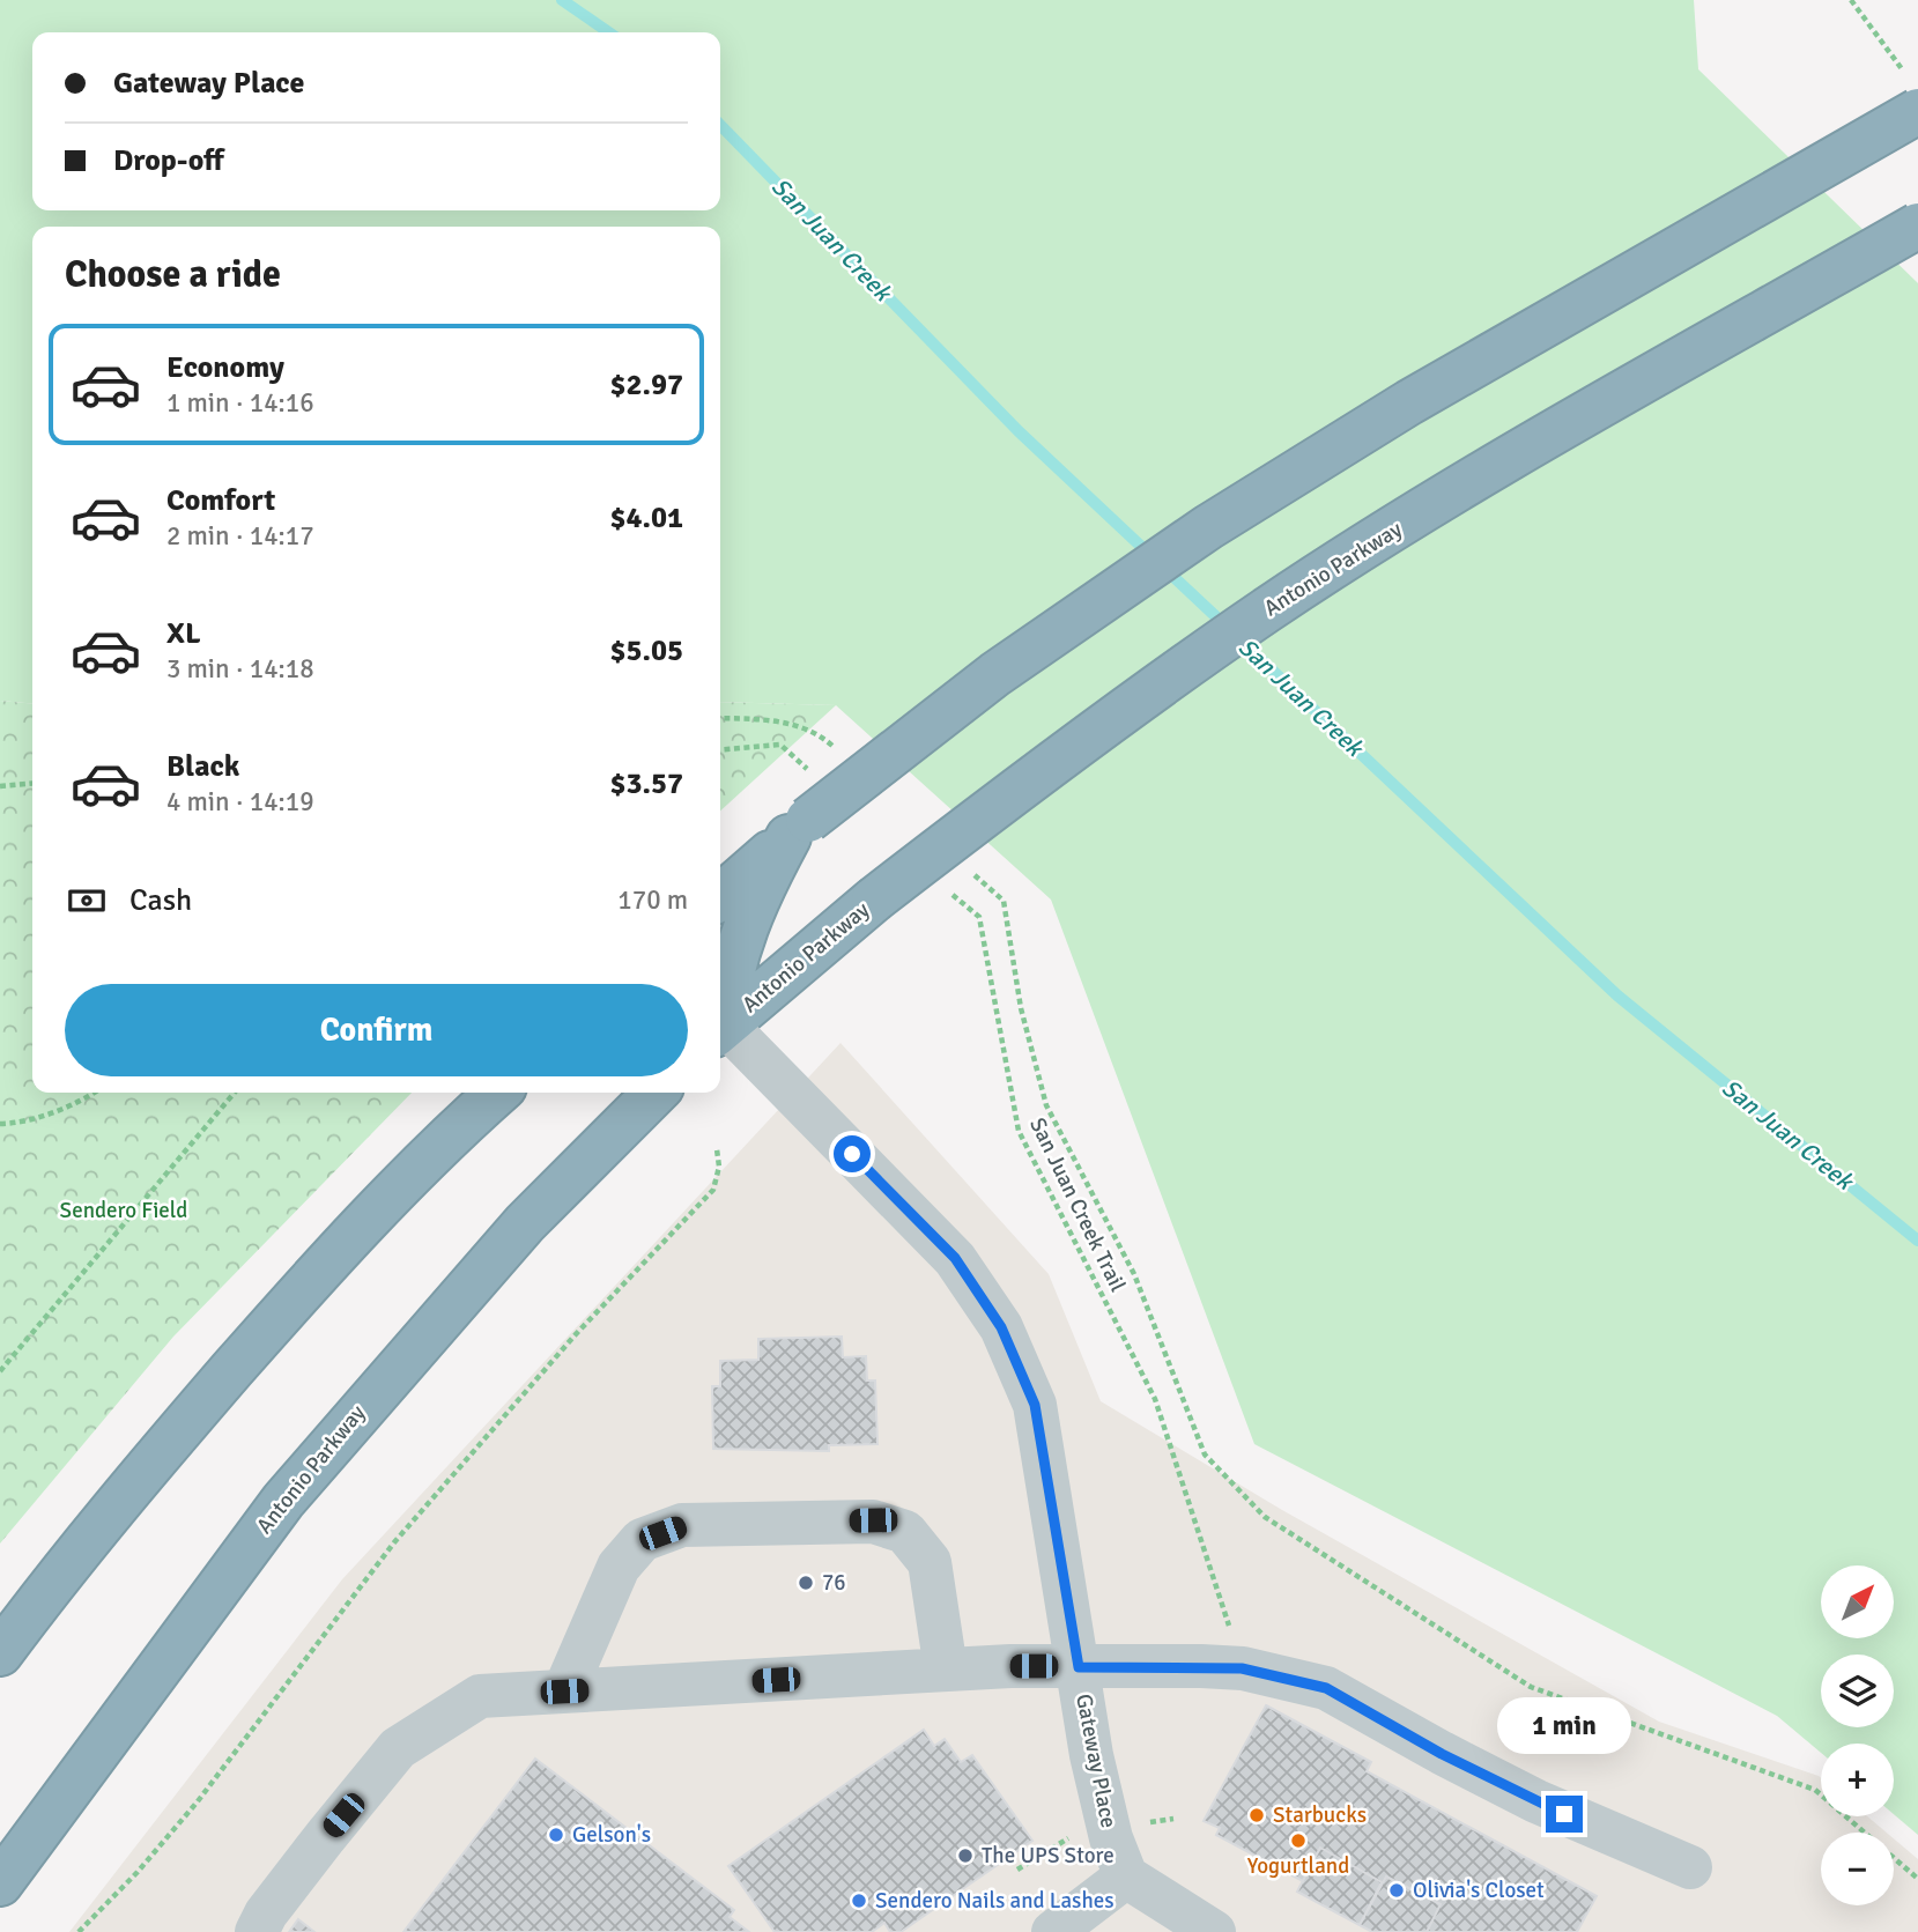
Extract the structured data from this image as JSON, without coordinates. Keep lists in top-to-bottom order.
{
  "streets": {
    "highway": ["Antonio Parkway"],
    "lane": ["Gateway Place"],
    "path": ["San Juan Creek Trail"]
  },
  "crossings": [
    ["Antonio Parkway", "Gateway Place"]
  ],
  "water": ["San Juan Creek"],
  "parks": ["Sendero Field"],
  "places": [
    "76",
    "Starbucks",
    "Gelson's",
    "Yogurtland",
    "The UPS Store",
    "Olivia's Closet",
    "Sendero Nails and Lashes"
  ],
  "north": "top right",
  "page": {
    "banner": ["Gateway Place", "Drop-off"],
    "heading": "Choose a ride",
    "list": [
      {
        "name": "Economy",
        "note": "1 min · 14:16",
        "value": "$2.97"
      },
      {
        "name": "Comfort",
        "note": "2 min · 14:17",
        "value": "$4.01"
      },
      {
        "name": "XL",
        "note": "3 min · 14:18",
        "value": "$5.05"
      },
      {
        "name": "Black",
        "note": "4 min · 14:19",
        "value": "$3.57"
      }
    ],
    "pay": ["Cash", "170 m"],
    "buttons": "Confirm",
    "map_buttons": ["+", "−"],
    "bubble": "1 min"
  }
}
